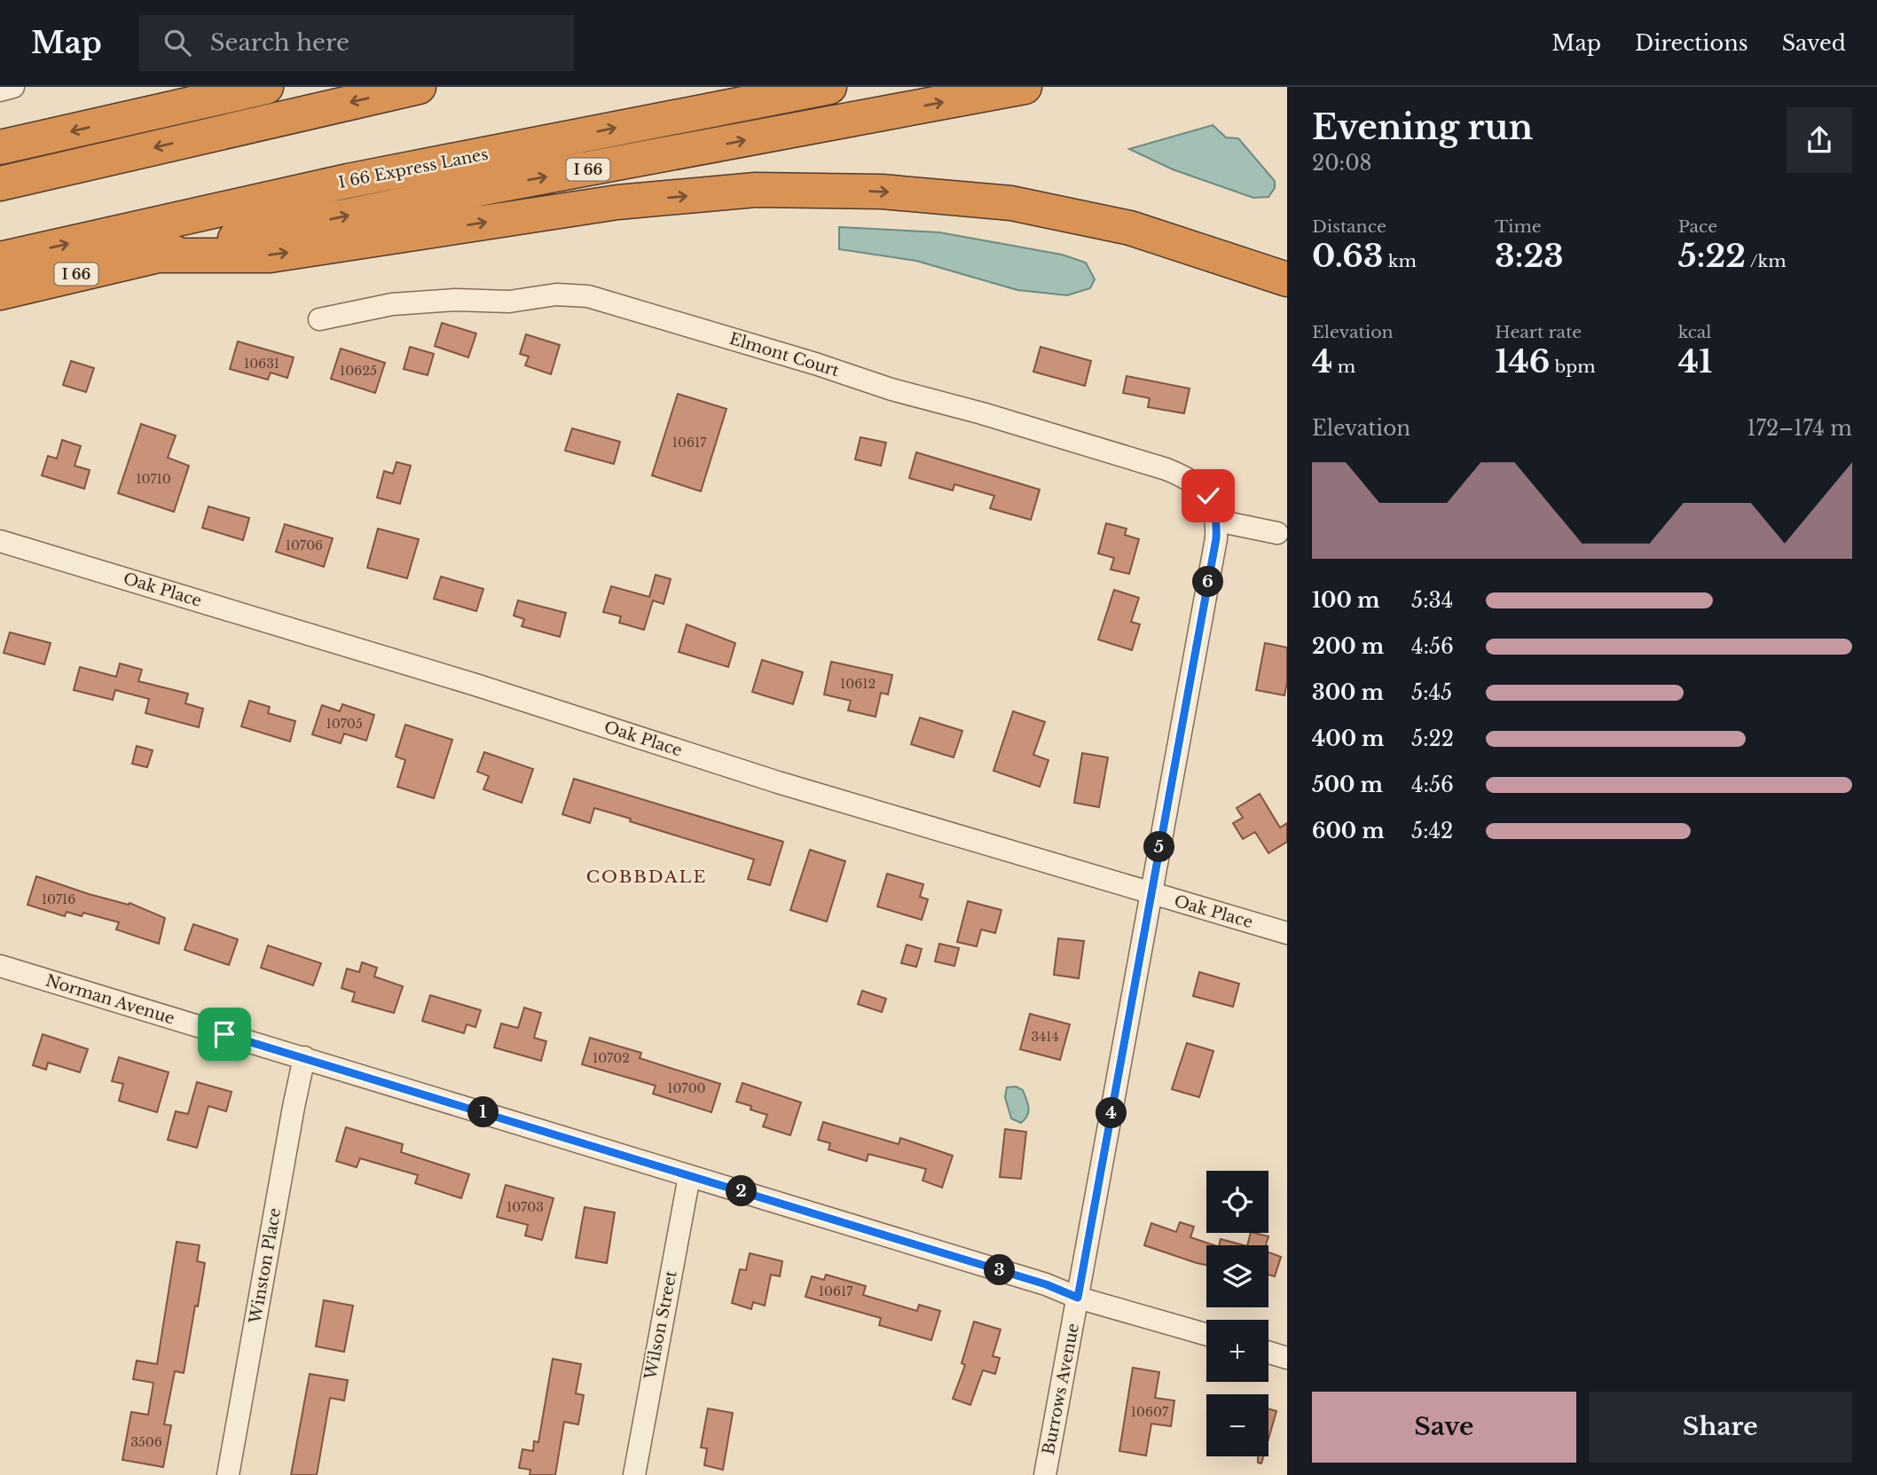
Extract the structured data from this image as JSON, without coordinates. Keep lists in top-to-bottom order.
{
  "streets": {
    "highway": ["I 66 Express Lanes", "I 66"],
    "street": [
      "Elmont Court",
      "Oak Place",
      "Norman Avenue",
      "Winston Place",
      "Wilson Street",
      "Burrows Avenue"
    ]
  },
  "crossings": [
    ["Elmont Court", "Burrows Avenue"],
    ["Oak Place", "Burrows Avenue"],
    ["Norman Avenue", "Winston Place"],
    ["Norman Avenue", "Wilson Street"],
    ["Norman Avenue", "Burrows Avenue"]
  ],
  "districts": ["COBBDALE"],
  "house_numbers": [
    "10631",
    "10625",
    "10617",
    "10710",
    "10706",
    "10612",
    "10705",
    "10716",
    "3414",
    "10702",
    "10700",
    "10703",
    "10617",
    "10607",
    "3506"
  ],
  "page": {
    "header": "Map",
    "search": "Search here",
    "nav": ["Map", "Directions", "Saved"],
    "heading": ["Evening run", "20:08"],
    "stats": [
      ["Distance", "0.63 km"],
      ["Time", "3:23"],
      ["Pace", "5:22 /km"],
      ["Elevation", "4 m"],
      ["Heart rate", "146 bpm"],
      ["kcal", "41"]
    ],
    "chart": ["Elevation", "172–174 m"],
    "pins": [
      "6",
      "5",
      "1",
      "4",
      "2",
      "3"
    ],
    "list": [
      {
        "name": "100 m",
        "note": "5:34"
      },
      {
        "name": "200 m",
        "note": "4:56"
      },
      {
        "name": "300 m",
        "note": "5:45"
      },
      {
        "name": "400 m",
        "note": "5:22"
      },
      {
        "name": "500 m",
        "note": "4:56"
      },
      {
        "name": "600 m",
        "note": "5:42"
      }
    ],
    "map_buttons": ["+", "−"],
    "buttons": ["Save", "Share"]
  }
}
